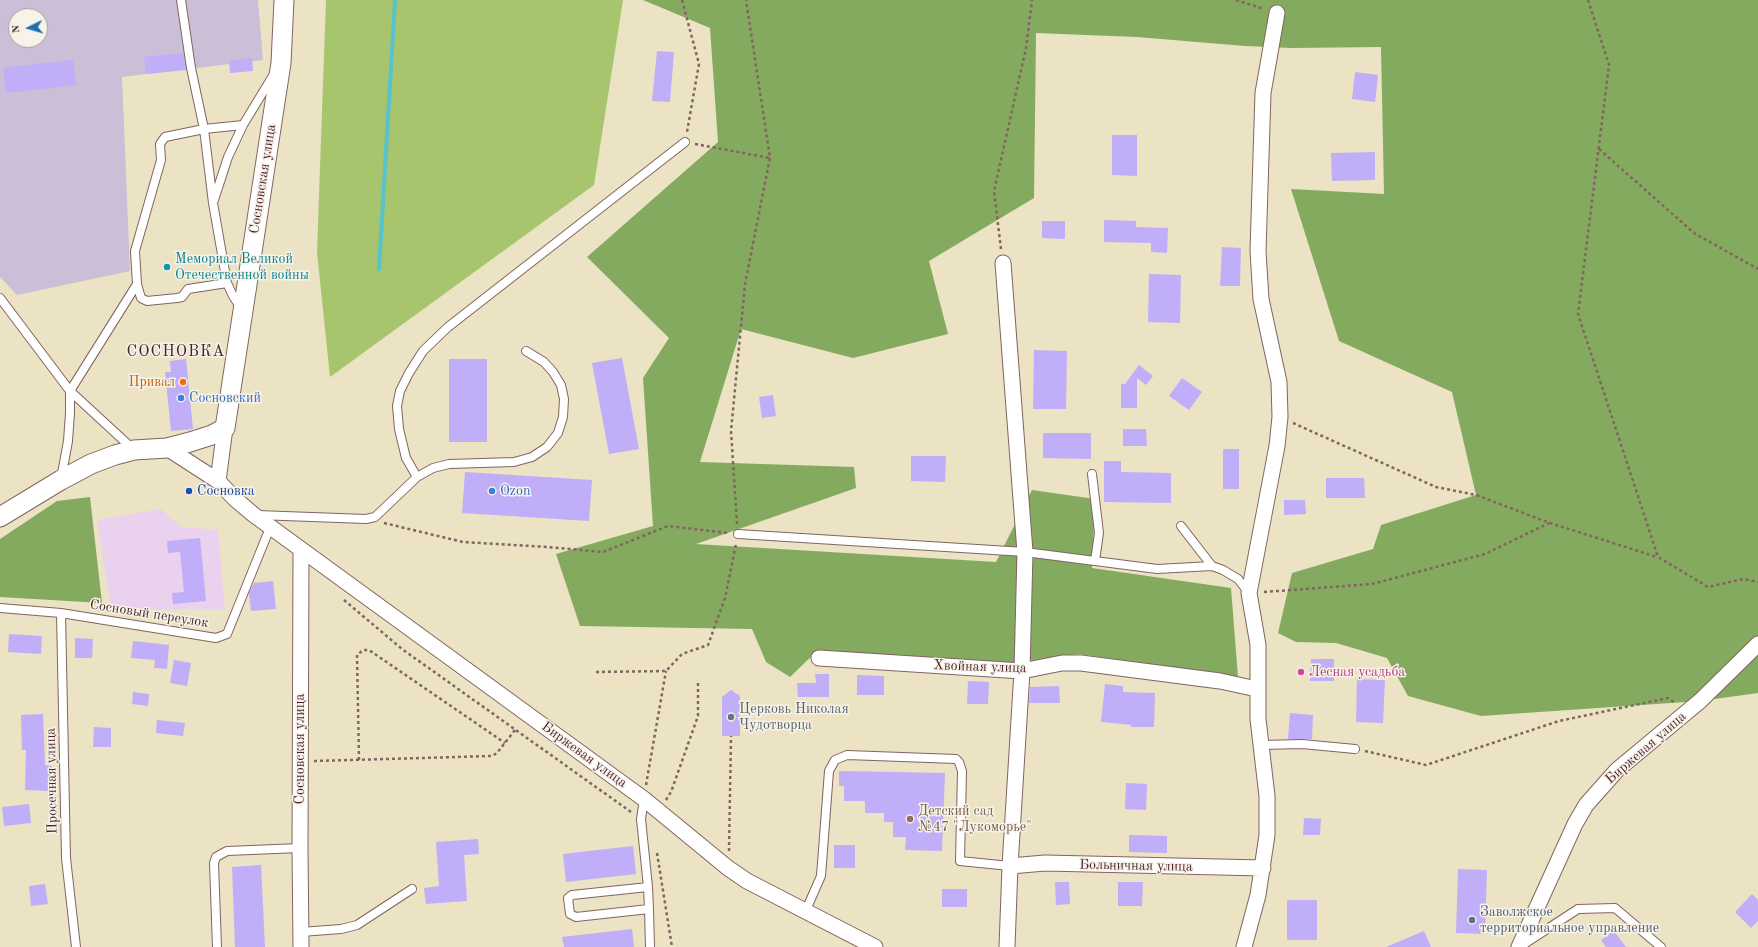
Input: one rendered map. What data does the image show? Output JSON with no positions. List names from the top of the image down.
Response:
{
  "streets": {
    "street": [
      "Сосновская улица",
      "Хвойная улица",
      "Биржевая улица",
      "Больничная улица"
    ],
    "lane": ["Сосновый переулок", "Просечная улица"]
  },
  "crossings": [
    ["Сосновская улица", "Биржевая улица"],
    ["Сосновый переулок", "Биржевая улица"],
    ["Сосновый переулок", "Просечная улица"]
  ],
  "districts": ["СОСНОВКА"],
  "places": [
    "Мемориал Великой Отечественной войны",
    "Привал",
    "Сосновский",
    "Сосновка",
    "Ozon",
    "Лесная усадьба",
    "Церковь Николая Чудотворца",
    "Детский сад №47 \"Лукоморье\"",
    "Заволжское территориальное управление"
  ],
  "north": "left"
}
